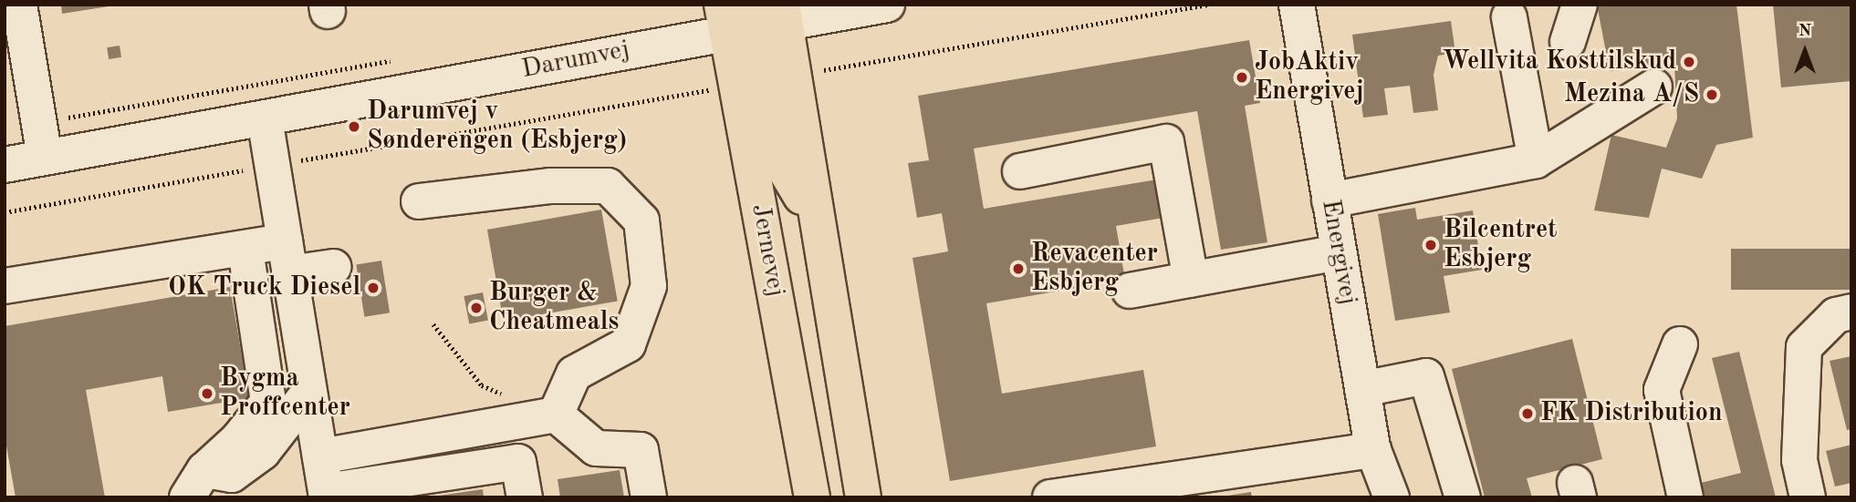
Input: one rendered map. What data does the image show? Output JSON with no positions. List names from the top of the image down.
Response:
{
  "streets": {
    "main road": ["Jernevej"],
    "street": ["Darumvej", "Energivej"]
  },
  "crossings": [
    ["Darumvej", "Jernevej"]
  ],
  "places": [
    "Wellvita Kosttilskud",
    "JobAktiv Energivej",
    "Mezina A/S",
    "Darumvej v Sønderengen (Esbjerg)",
    "Bilcentret Esbjerg",
    "Revacenter Esbjerg",
    "OK Truck Diesel",
    "Burger & Cheatmeals",
    "Bygma Proffcenter",
    "FK Distribution"
  ],
  "north": "top"
}
